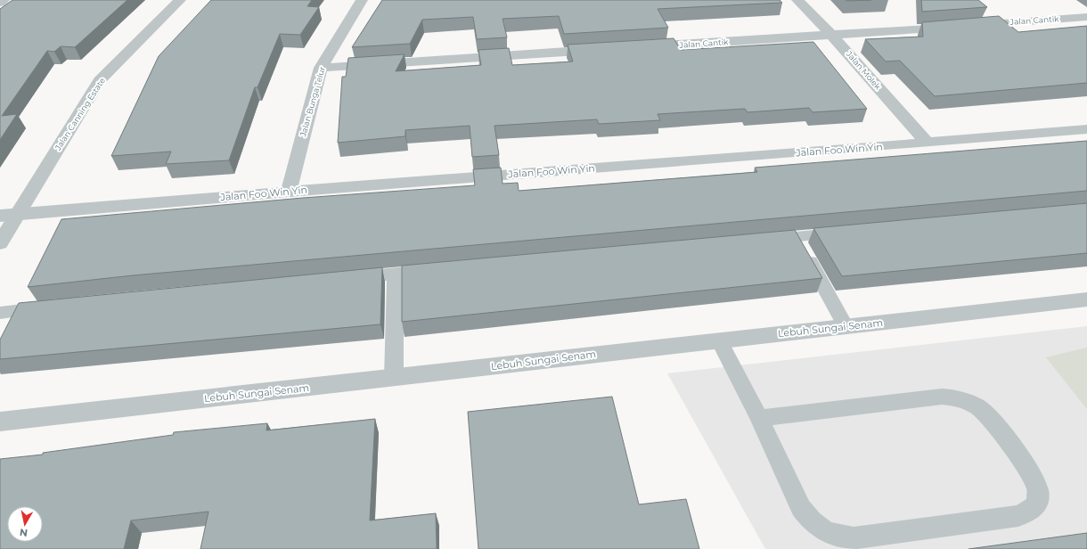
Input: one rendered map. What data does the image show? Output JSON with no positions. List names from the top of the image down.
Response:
{
  "streets": {
    "street": [
      "Jalan Cantik",
      "Jalan Molek",
      "Jalan Bunga Telur",
      "Jalan Canning Estate",
      "Jalan Foo Win Yin",
      "Lebuh Sungai Senam"
    ]
  },
  "crossings": [
    ["Jalan Cantik", "Jalan Molek"],
    ["Jalan Molek", "Jalan Foo Win Yin"],
    ["Jalan Bunga Telur", "Jalan Foo Win Yin"],
    ["Jalan Canning Estate", "Jalan Foo Win Yin"]
  ],
  "north": "bottom"
}
